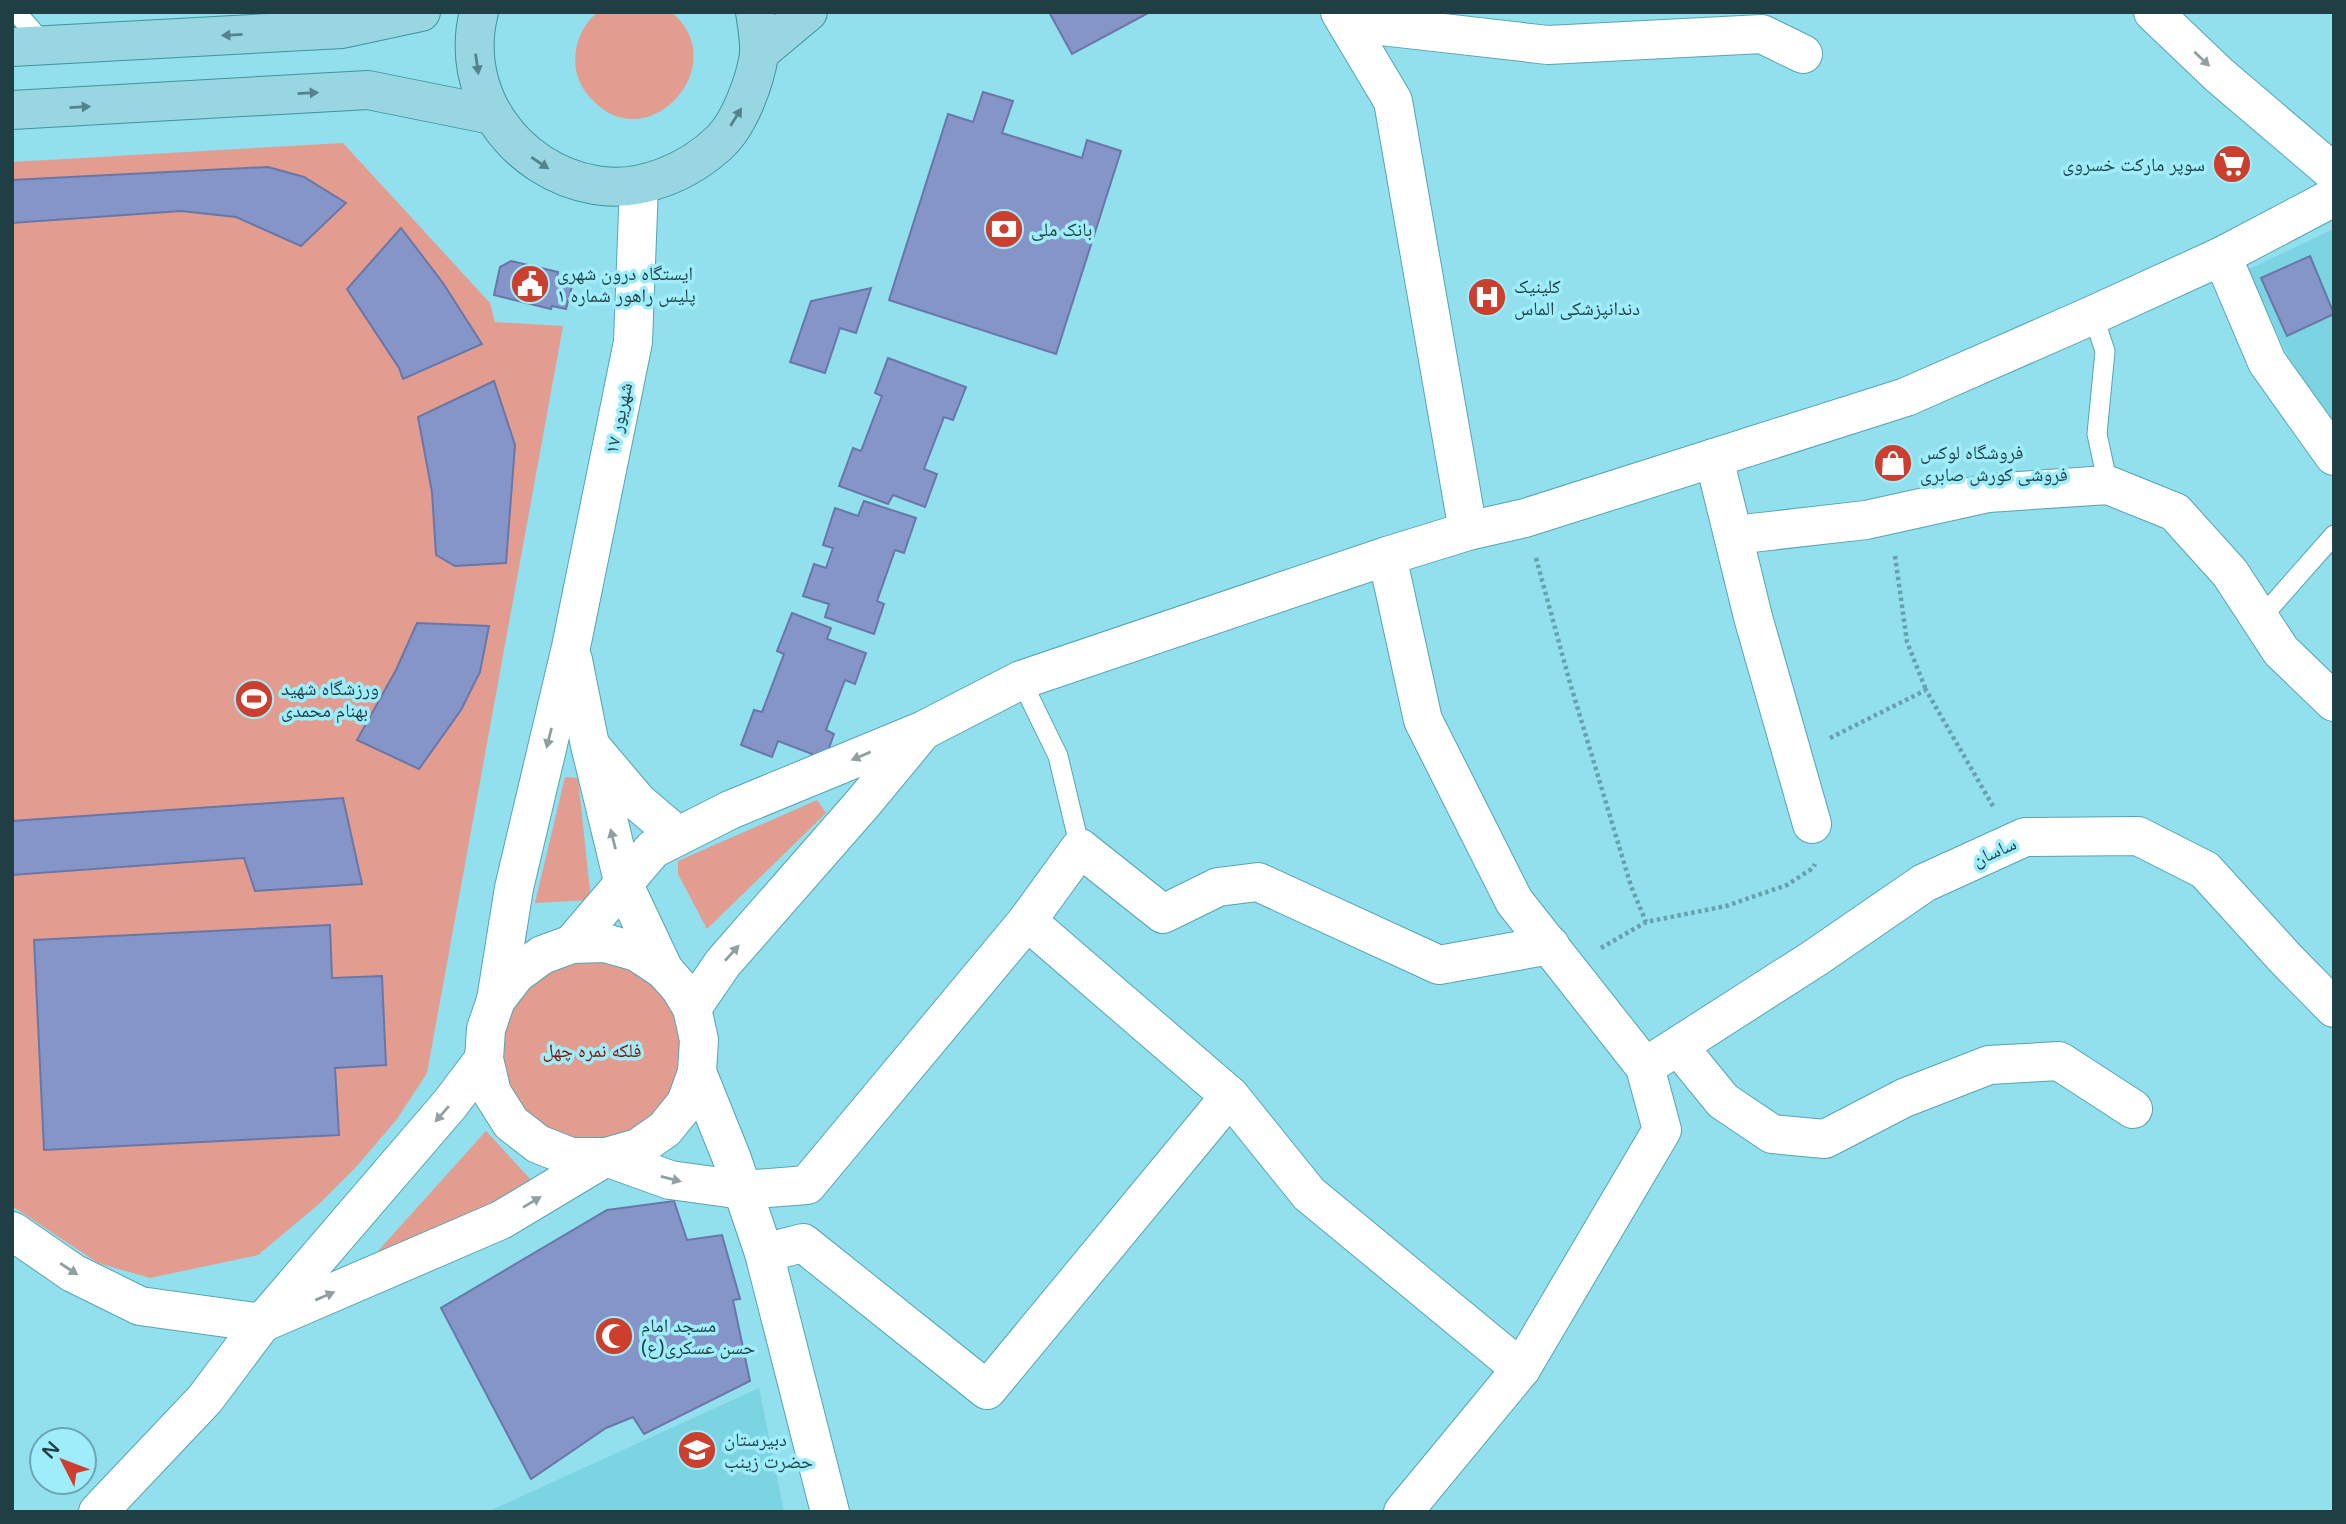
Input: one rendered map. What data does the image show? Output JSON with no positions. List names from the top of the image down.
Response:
{
  "streets": {
    "street": ["۱۷ شهریور", "ساسان"]
  },
  "parks": ["فلکه نمره چهل"],
  "places": {
    "supermarket": ["سوپر مارکت خسروی"],
    "bank": ["بانک ملی"],
    "public building": ["ایستگاه درون شهری پلیس راهور شماره ۱"],
    "hospital": ["کلینیک دندانپزشکی الماس"],
    "shop": ["فروشگاه لوکس فروشی کورش صابری"],
    "sports": ["ورزشگاه شهید بهنام محمدی"],
    "mosque": ["مسجد امام حسن عسکری(ع)"],
    "school or university": ["دبیرستان حضرت زینب"]
  },
  "north": "top left"
}
